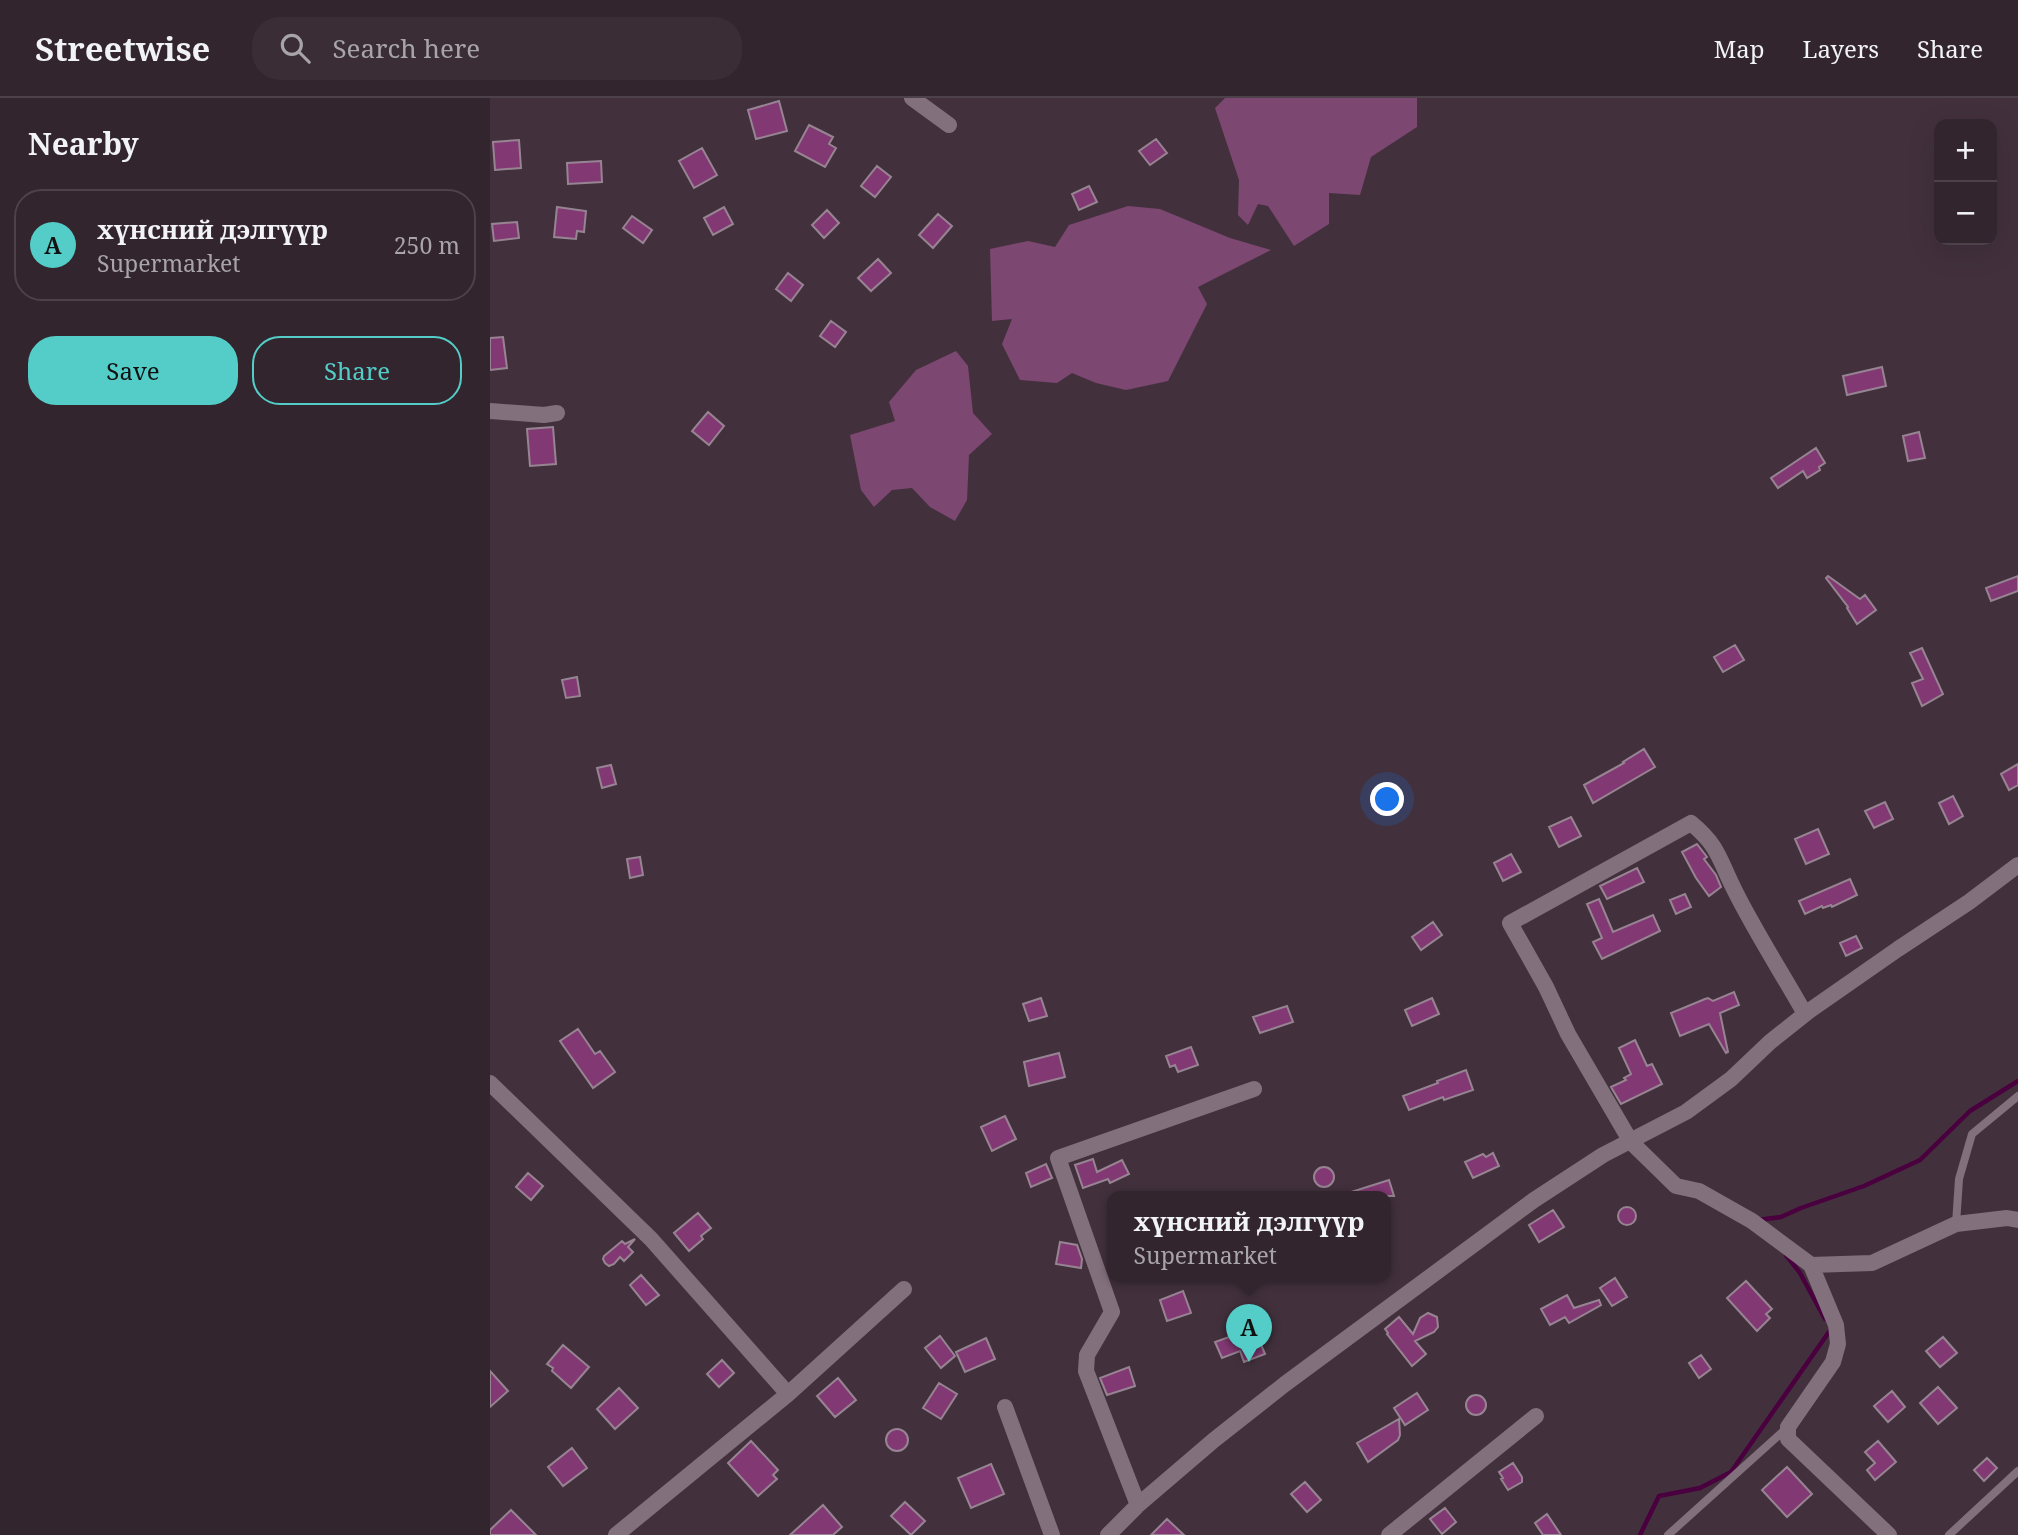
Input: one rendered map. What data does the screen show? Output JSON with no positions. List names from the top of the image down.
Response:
{
  "page": {
    "header": "Streetwise",
    "search": "Search here",
    "nav": ["Map", "Layers", "Share"],
    "heading": "Nearby",
    "map_buttons": ["+", "−"],
    "list": [
      {
        "mark": "A",
        "name": "хүнсний дэлгүүр",
        "note": "Supermarket",
        "value": "250 m"
      }
    ],
    "buttons": ["Save", "Share"],
    "popup": ["хүнсний дэлгүүр", "Supermarket"],
    "pins": "A"
  }
}
